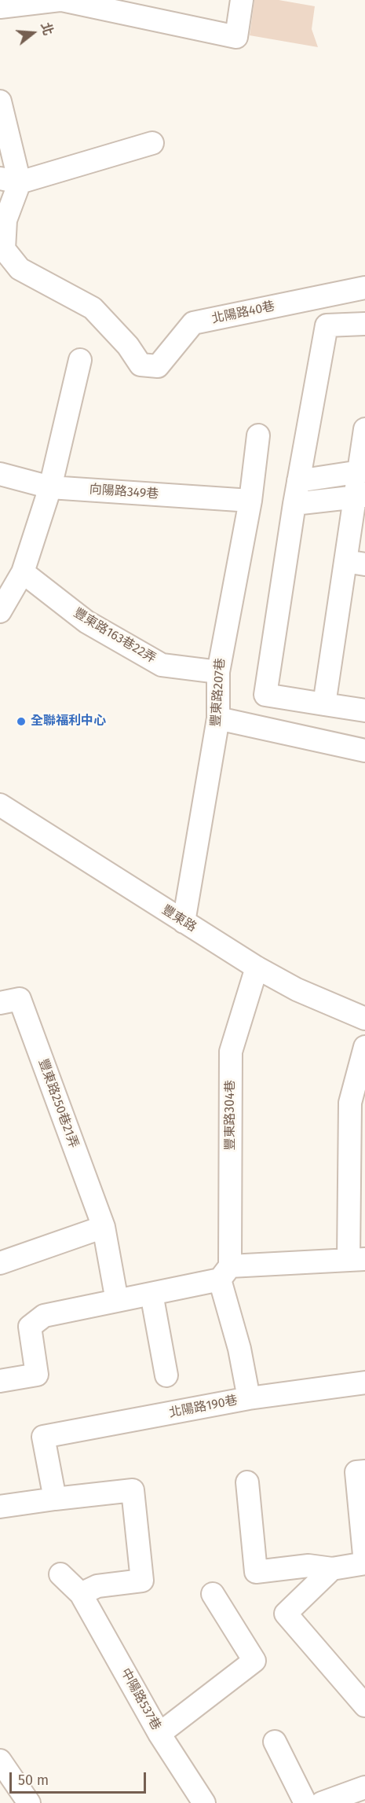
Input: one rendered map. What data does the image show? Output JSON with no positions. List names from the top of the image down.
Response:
{
  "streets": {
    "street": [
      "北陽路40巷",
      "向陽路349巷",
      "豐東路163巷22弄",
      "豐東路207巷",
      "豐東路",
      "豐東路250巷21弄",
      "豐東路304巷",
      "北陽路190巷",
      "中陽路537巷"
    ]
  },
  "crossings": [
    ["向陽路349巷", "豐東路207巷"],
    ["豐東路163巷22弄", "豐東路207巷"],
    ["豐東路207巷", "豐東路"],
    ["豐東路", "豐東路304巷"],
    ["豐東路304巷", "北陽路190巷"]
  ],
  "places": ["全聯福利中心"],
  "scale_bar": "50 m",
  "north": "right"
}
